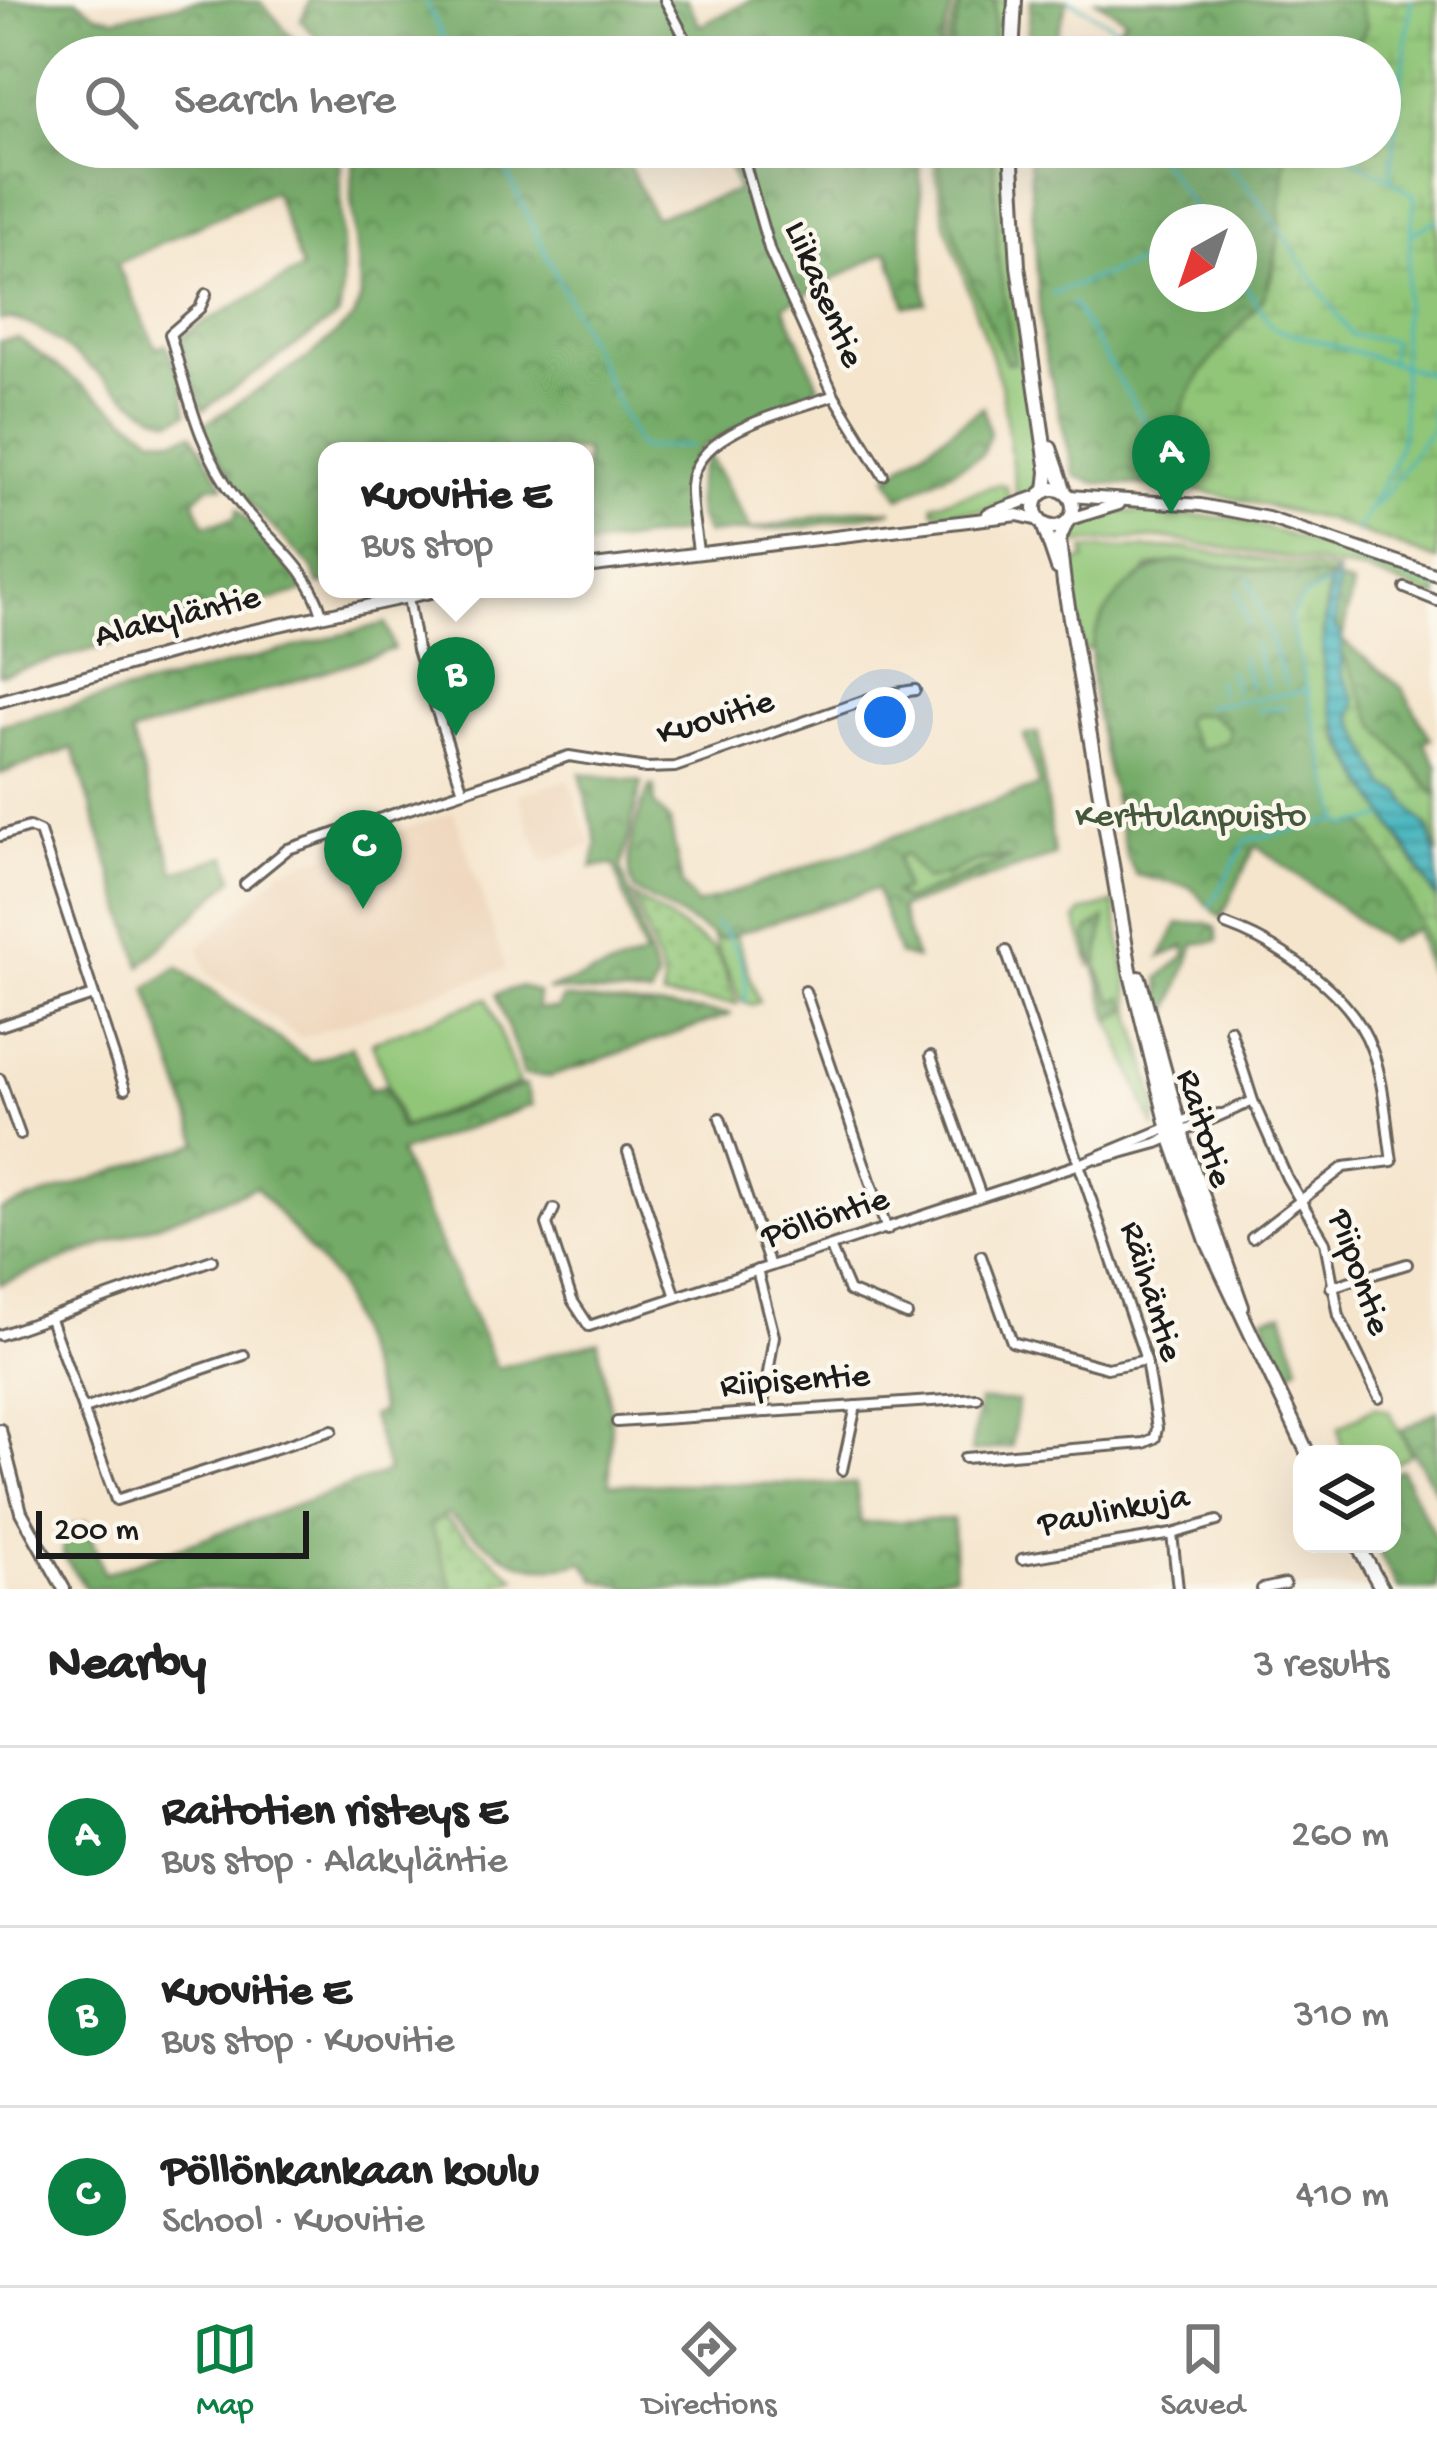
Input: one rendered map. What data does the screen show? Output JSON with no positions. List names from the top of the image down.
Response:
{
  "streets": {
    "main road": ["Alakyläntie", "Raitotie"],
    "street": [
      "Liikasentie",
      "Kuovitie",
      "Pöllöntie",
      "Piipontie",
      "Räihäntie",
      "Riipisentie",
      "Paulinkuja"
    ]
  },
  "crossings": [
    ["Raitotie", "Pöllöntie"],
    ["Pöllöntie", "Räihäntie"]
  ],
  "parks": ["Kerttulanpuisto"],
  "scale_bar": "200 m",
  "north": "bottom left",
  "page": {
    "search": "Search here",
    "pins": ["A", "B", "C"],
    "popup": ["Kuovitie E", "Bus stop"],
    "scale": "200 m",
    "heading": ["Nearby", "3 results"],
    "list": [
      {
        "mark": "A",
        "name": "Raitotien risteys E",
        "note": "Bus stop · Alakyläntie",
        "value": "260 m"
      },
      {
        "mark": "B",
        "name": "Kuovitie E",
        "note": "Bus stop · Kuovitie",
        "value": "310 m"
      },
      {
        "mark": "C",
        "name": "Pöllönkankaan koulu",
        "note": "School · Kuovitie",
        "value": "410 m"
      }
    ],
    "nav": ["Map", "Directions", "Saved"]
  }
}
